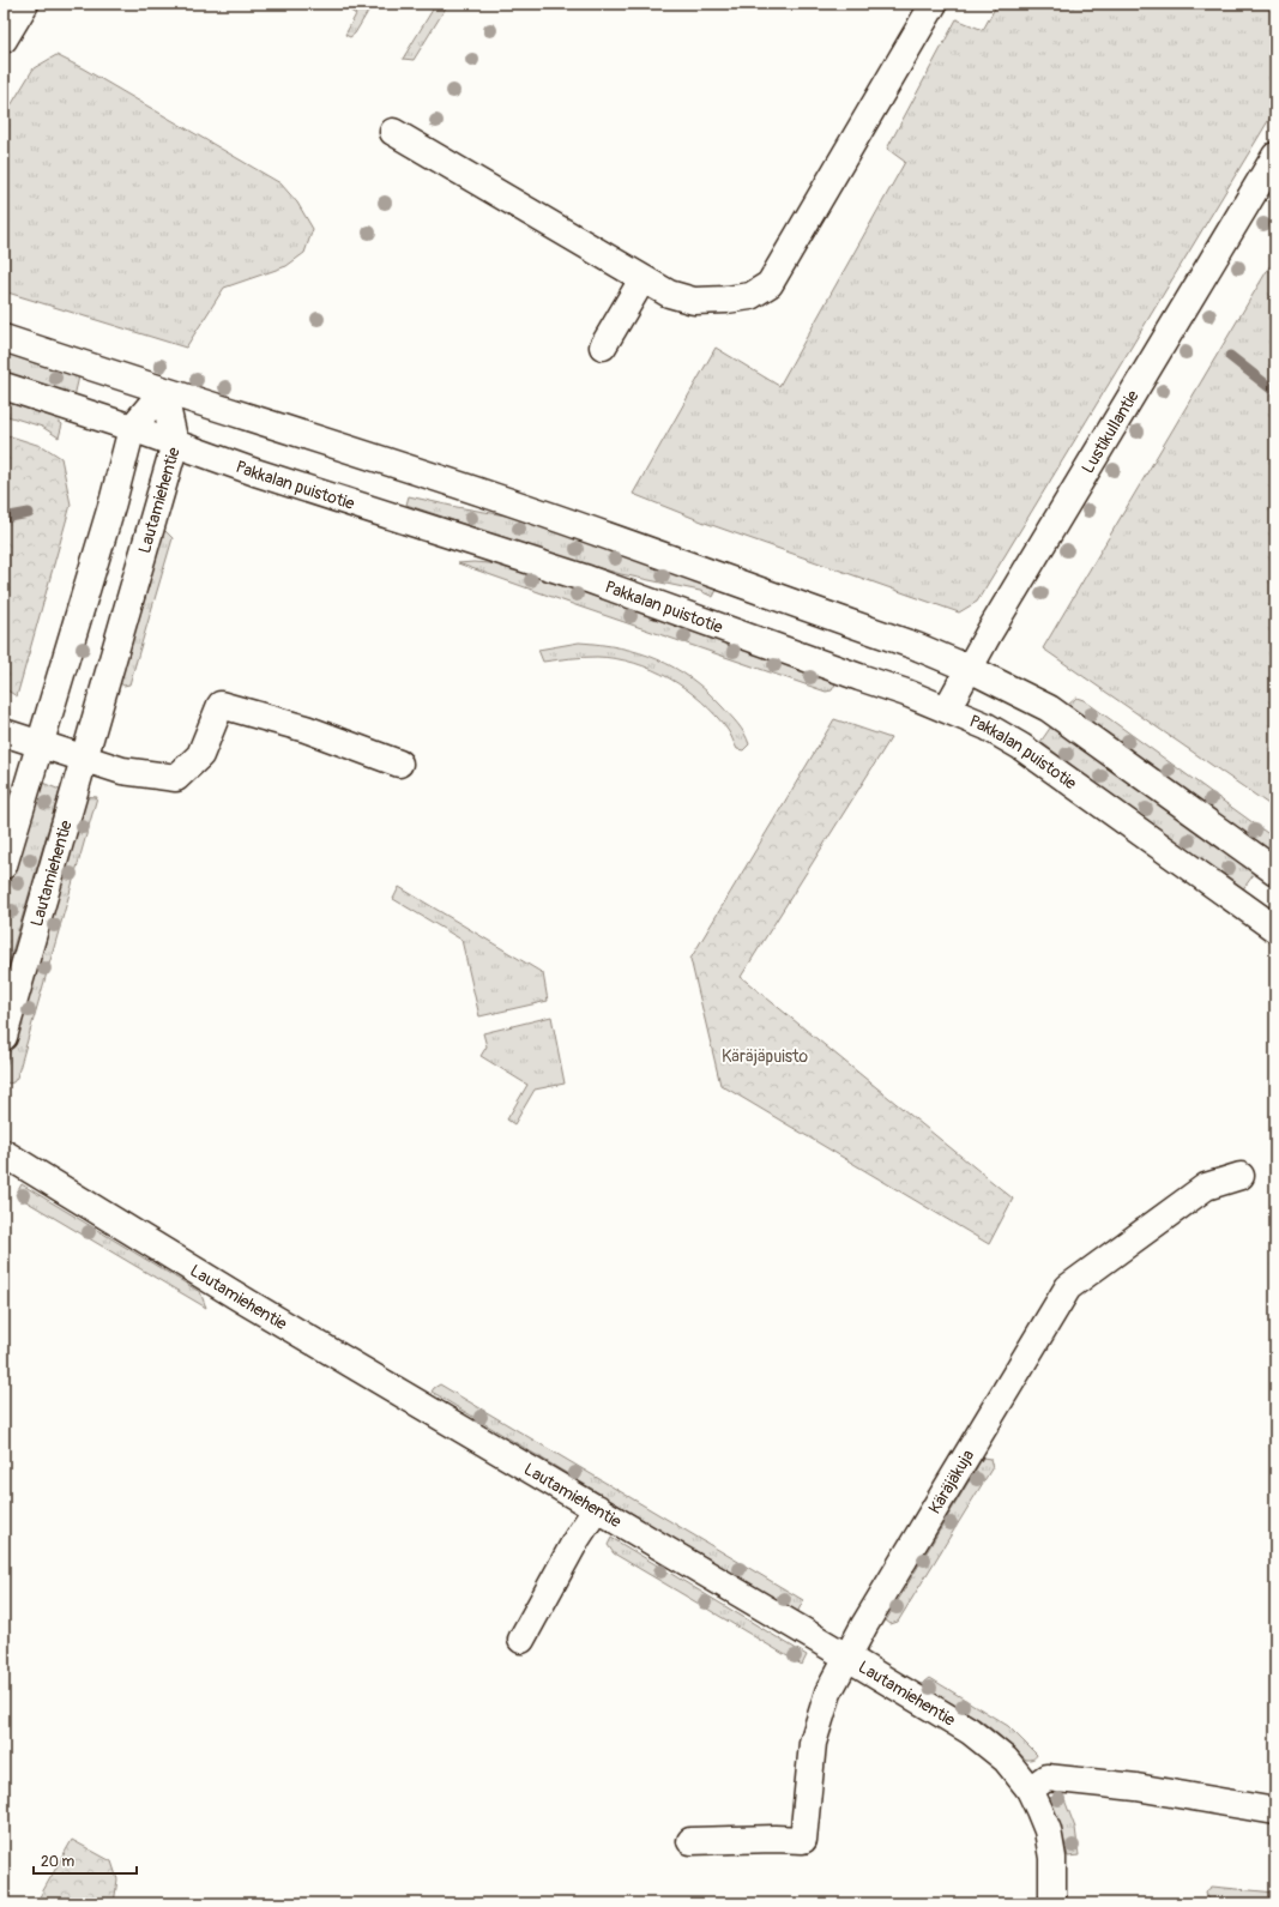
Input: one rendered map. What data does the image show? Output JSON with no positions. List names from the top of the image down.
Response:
{
  "streets": {
    "street": [
      "Lustikullantie",
      "Pakkalan puistotie",
      "Lautamiehentie",
      "Käräjäkuja"
    ]
  },
  "crossings": [
    ["Lustikullantie", "Pakkalan puistotie"],
    ["Pakkalan puistotie", "Lautamiehentie"],
    ["Lautamiehentie", "Käräjäkuja"]
  ],
  "parks": ["Käräjäpuisto"],
  "scale_bar": "20 m"
}
